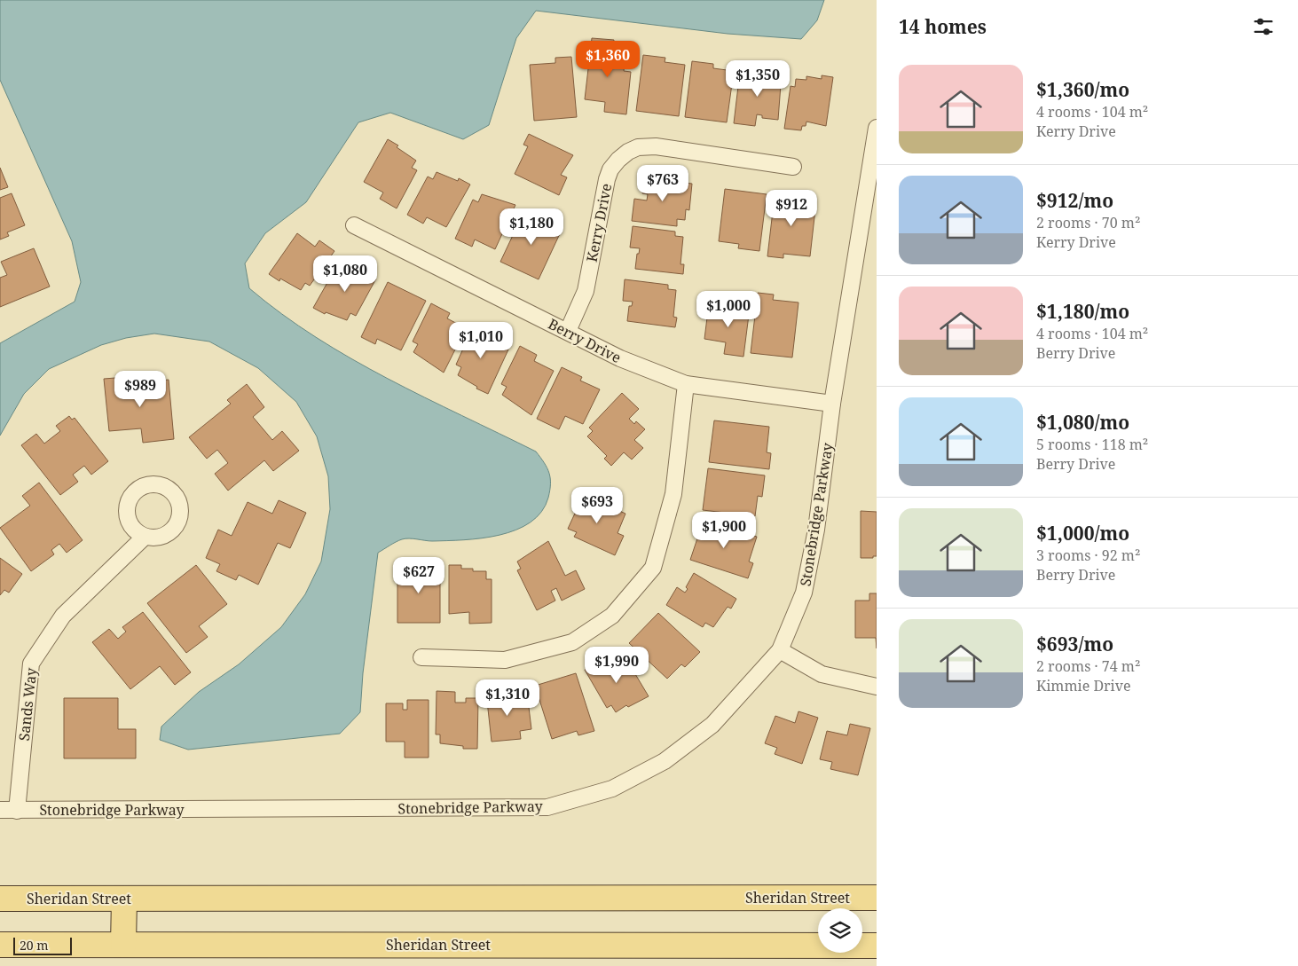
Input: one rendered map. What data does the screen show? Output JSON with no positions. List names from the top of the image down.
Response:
{
  "streets": {
    "main road": ["Sheridan Street"],
    "street": [
      "Kerry Drive",
      "Berry Drive",
      "Stonebridge Parkway",
      "Sands Way"
    ]
  },
  "crossings": [
    ["Kerry Drive", "Berry Drive"],
    ["Berry Drive", "Stonebridge Parkway"],
    ["Stonebridge Parkway", "Sands Way"]
  ],
  "scale_bar": "20 m",
  "page": {
    "heading": "14 homes",
    "price": [
      "$1,360",
      "$1,350",
      "$763",
      "$912",
      "$1,180",
      "$1,080",
      "$1,000",
      "$1,010",
      "$989",
      "$693",
      "$1,900",
      "$627",
      "$1,990",
      "$1,310"
    ],
    "list": [
      {
        "name": "$1,360/mo",
        "note": "4 rooms · 104 m² · Kerry Drive"
      },
      {
        "name": "$912/mo",
        "note": "2 rooms · 70 m² · Kerry Drive"
      },
      {
        "name": "$1,180/mo",
        "note": "4 rooms · 104 m² · Berry Drive"
      },
      {
        "name": "$1,080/mo",
        "note": "5 rooms · 118 m² · Berry Drive"
      },
      {
        "name": "$1,000/mo",
        "note": "3 rooms · 92 m² · Berry Drive"
      },
      {
        "name": "$693/mo",
        "note": "2 rooms · 74 m² · Kimmie Drive"
      }
    ],
    "scale": "20 m"
  }
}
